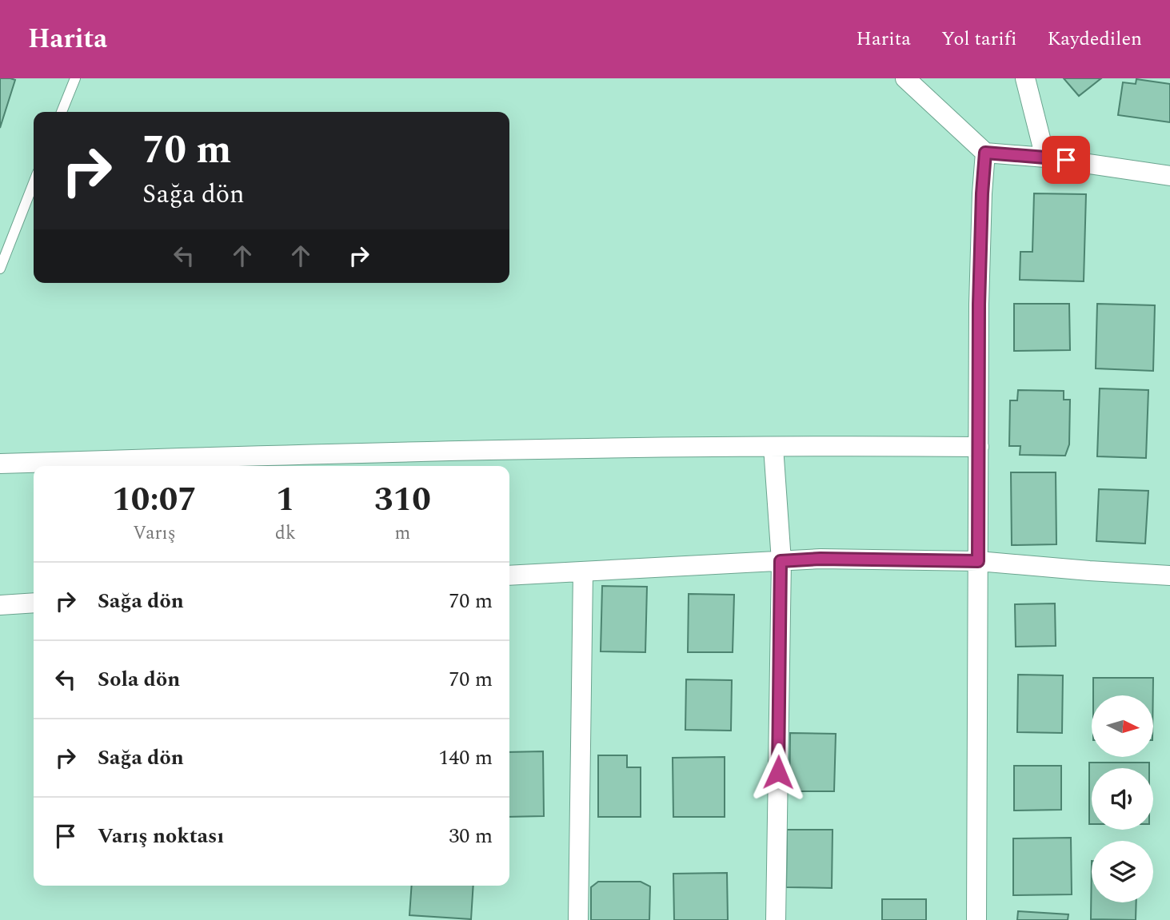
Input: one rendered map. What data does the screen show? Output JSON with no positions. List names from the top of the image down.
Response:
{
  "north": "right",
  "page": {
    "header": "Harita",
    "nav": ["Harita", "Yol tarifi", "Kaydedilen"],
    "turn": ["70 m", "Sağa dön"],
    "eta": [
      "10:07",
      "Varış",
      "1",
      "dk",
      "310",
      "m"
    ],
    "list": [
      {
        "name": "Sağa dön",
        "value": "70 m"
      },
      {
        "name": "Sola dön",
        "value": "70 m"
      },
      {
        "name": "Sağa dön",
        "value": "140 m"
      },
      {
        "name": "Varış noktası",
        "value": "30 m"
      }
    ]
  }
}
